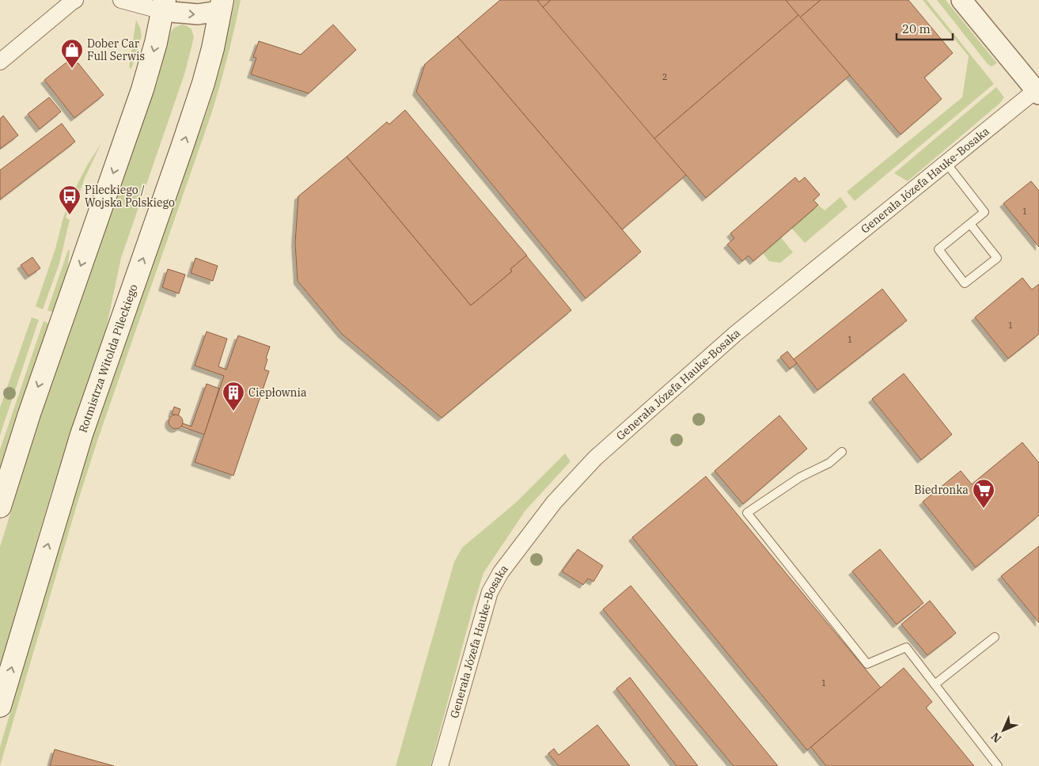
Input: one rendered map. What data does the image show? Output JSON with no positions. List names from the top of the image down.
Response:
{
  "streets": {
    "main road": ["Rotmistrza Witolda Pileckiego"],
    "street": ["Generała Józefa Hauke-Bosaka"]
  },
  "places": {
    "shop": ["Dober Car Full Serwis"],
    "bus stop": ["Pileckiego / Wojska Polskiego"],
    "building": ["Ciepłownia"],
    "supermarket": ["Biedronka"]
  },
  "house_numbers": [
    "2",
    "1",
    "1",
    "1",
    "1"
  ],
  "scale_bar": "20 m",
  "north": "bottom left"
}
